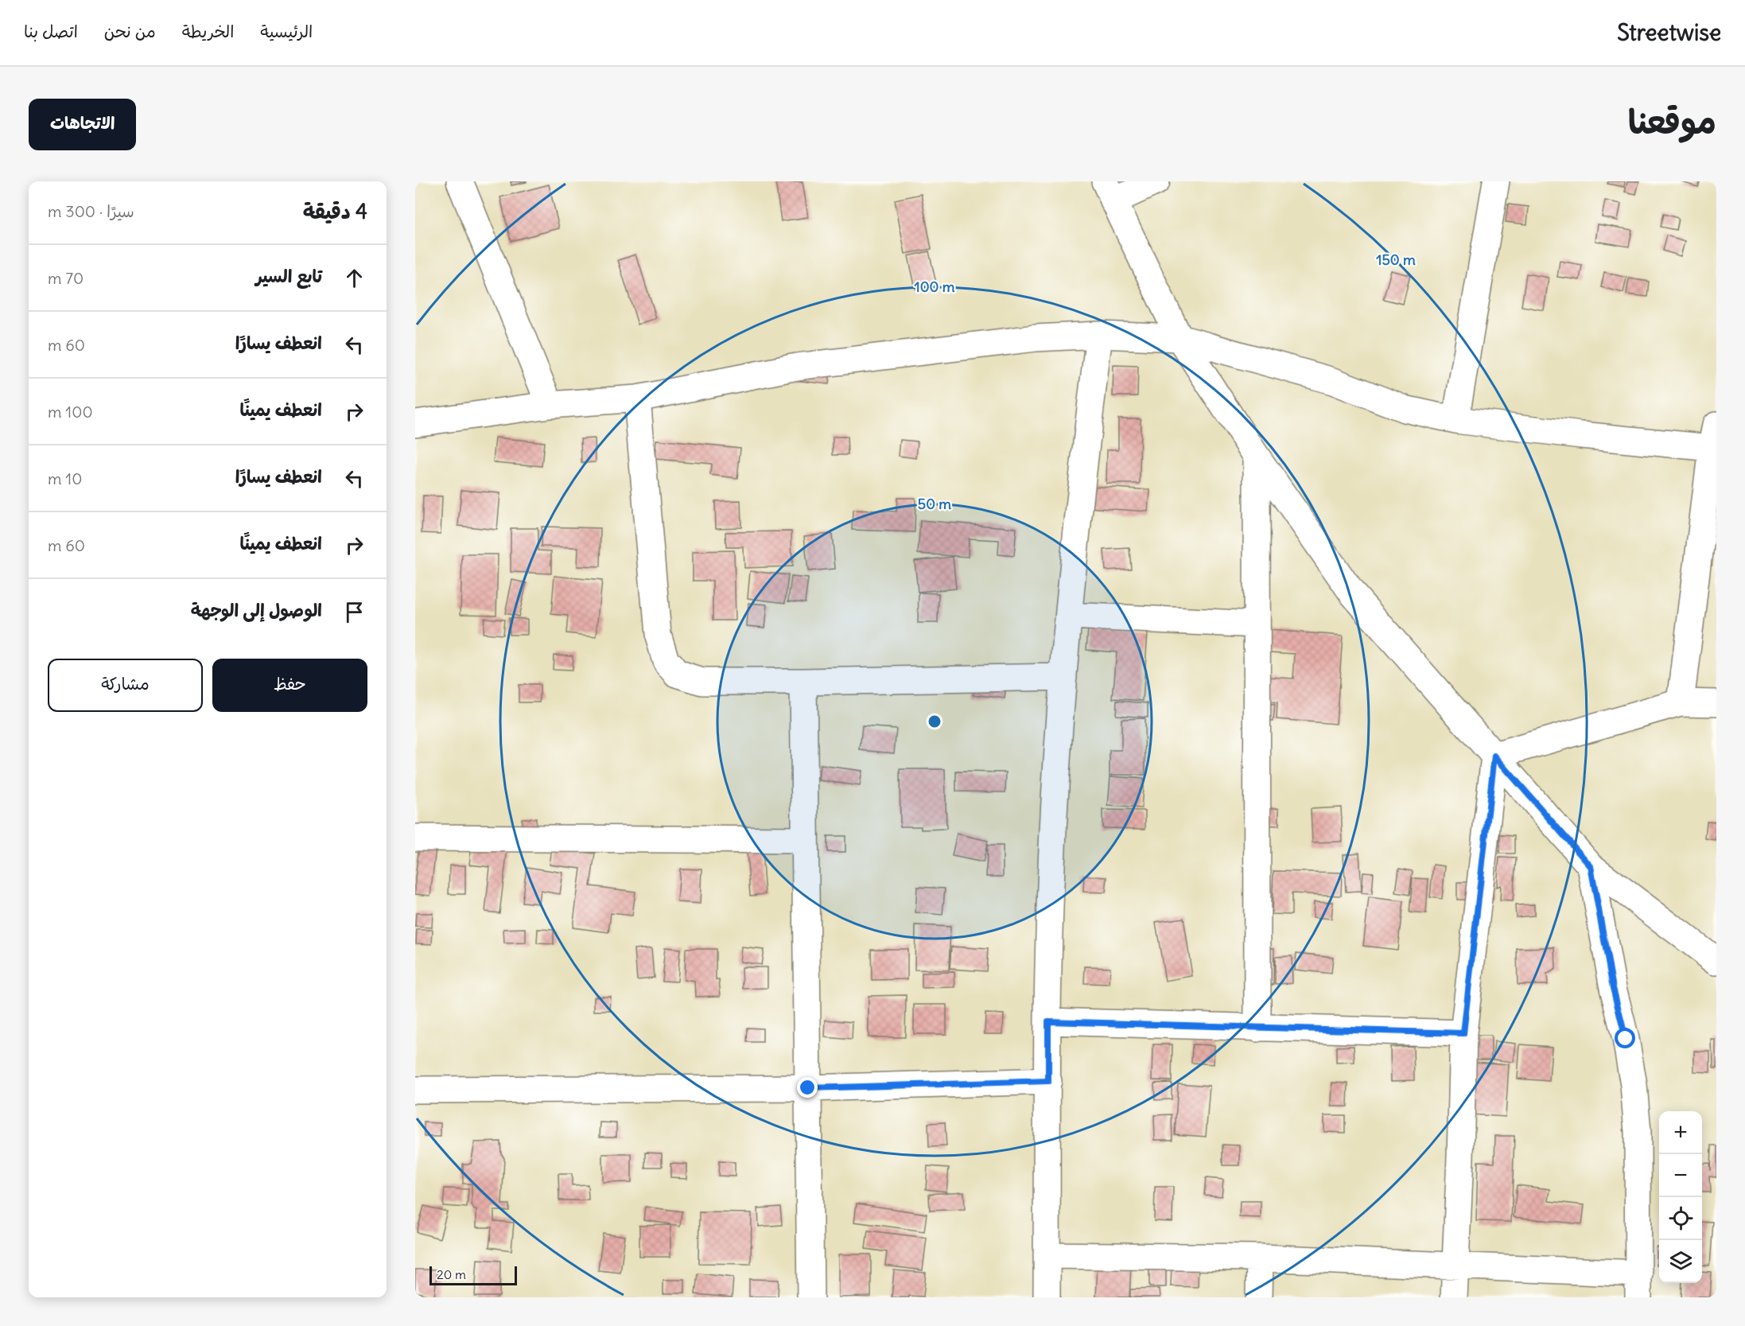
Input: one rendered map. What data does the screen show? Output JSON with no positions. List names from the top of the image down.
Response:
{
  "scale_bar": "20 m",
  "page": {
    "header": "Streetwise",
    "nav": [
      "الرئيسية",
      "الخريطة",
      "من نحن",
      "اتصل بنا"
    ],
    "title": "موقعنا",
    "buttons": [
      "الاتجاهات",
      ["حفظ", "مشاركة"]
    ],
    "heading": ["4 دقيقة", "سيرًا · 300 m"],
    "list": [
      ["تابع السير", "70 m"],
      ["انعطف يسارًا", "60 m"],
      ["انعطف يمينًا", "100 m"],
      ["انعطف يسارًا", "10 m"],
      ["انعطف يمينًا", "60 m"],
      "الوصول إلى الوجهة"
    ],
    "map_buttons": ["+", "−"],
    "scale": "20 m"
  },
  "rings": ["150 m", "100 m", "50 m"]
}
